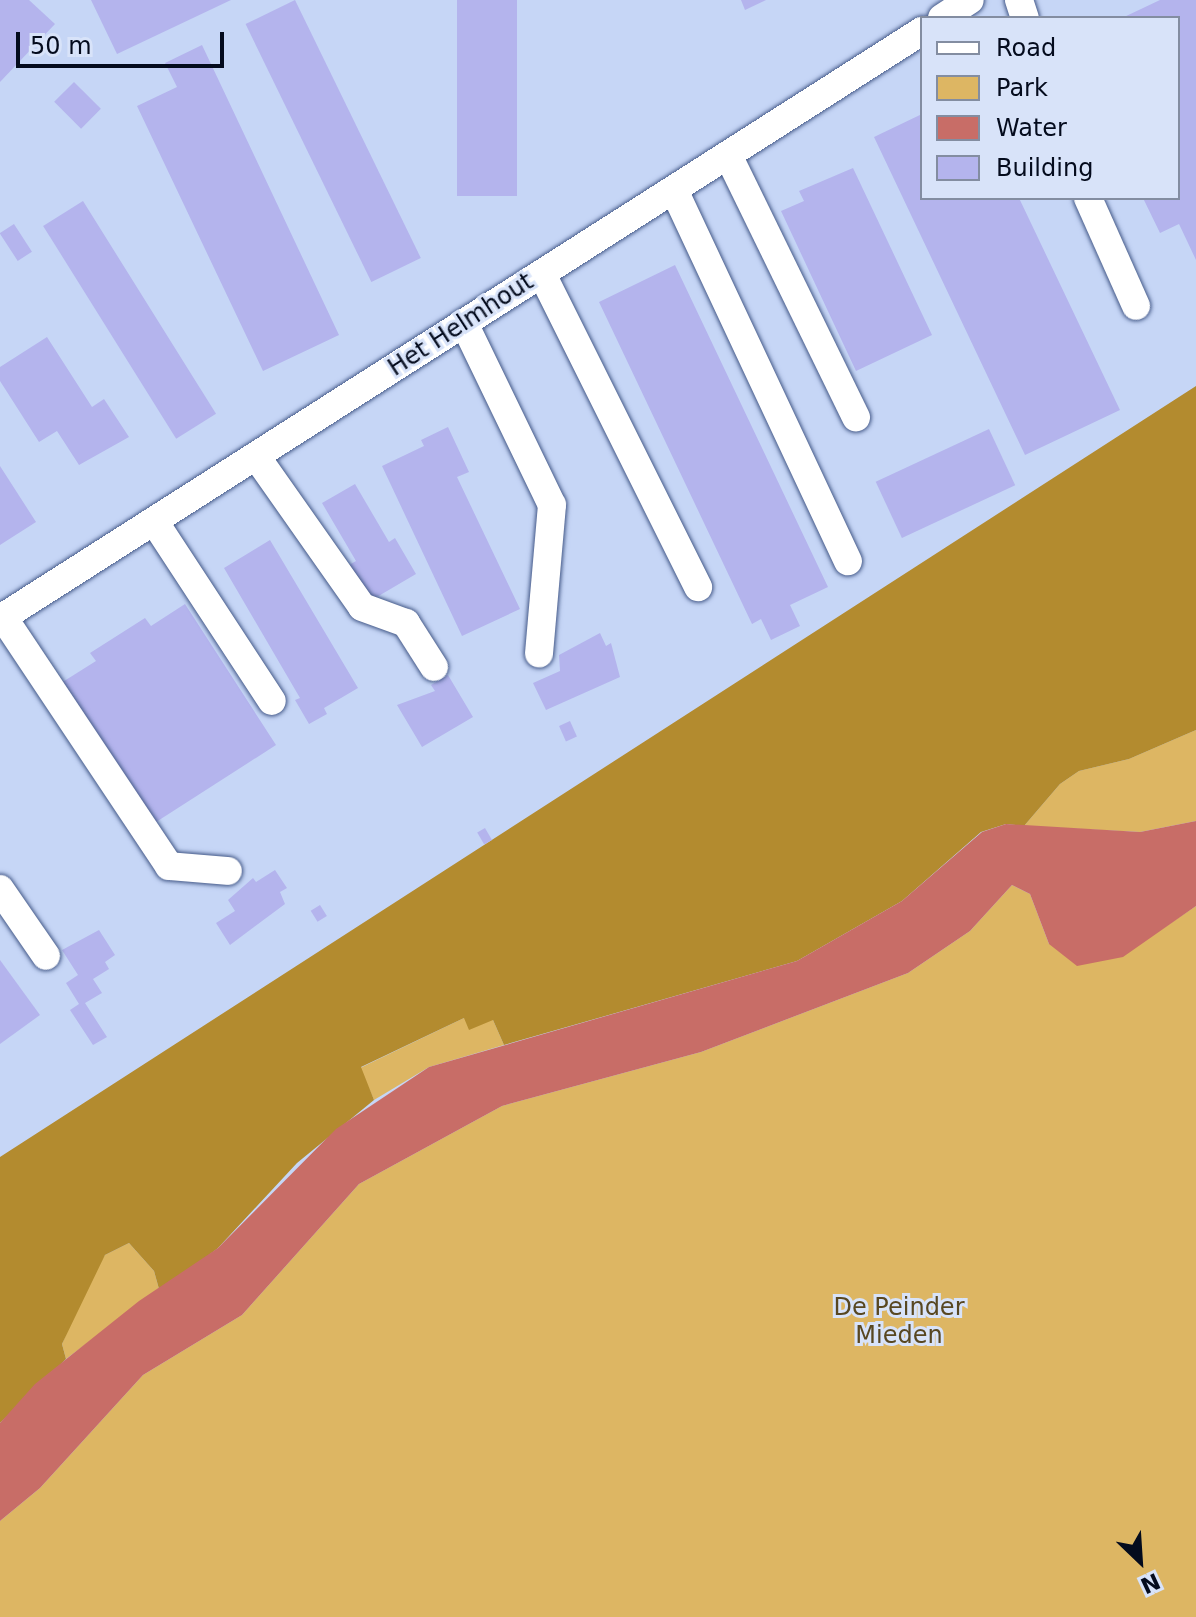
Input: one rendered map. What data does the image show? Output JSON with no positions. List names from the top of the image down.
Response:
{
  "streets": {
    "street": ["Het Helmhout"]
  },
  "parks": ["De Peinder Mieden"],
  "legend": [
    "Road",
    "Park",
    "Water",
    "Building"
  ],
  "scale_bar": "50 m",
  "north": "bottom right"
}
